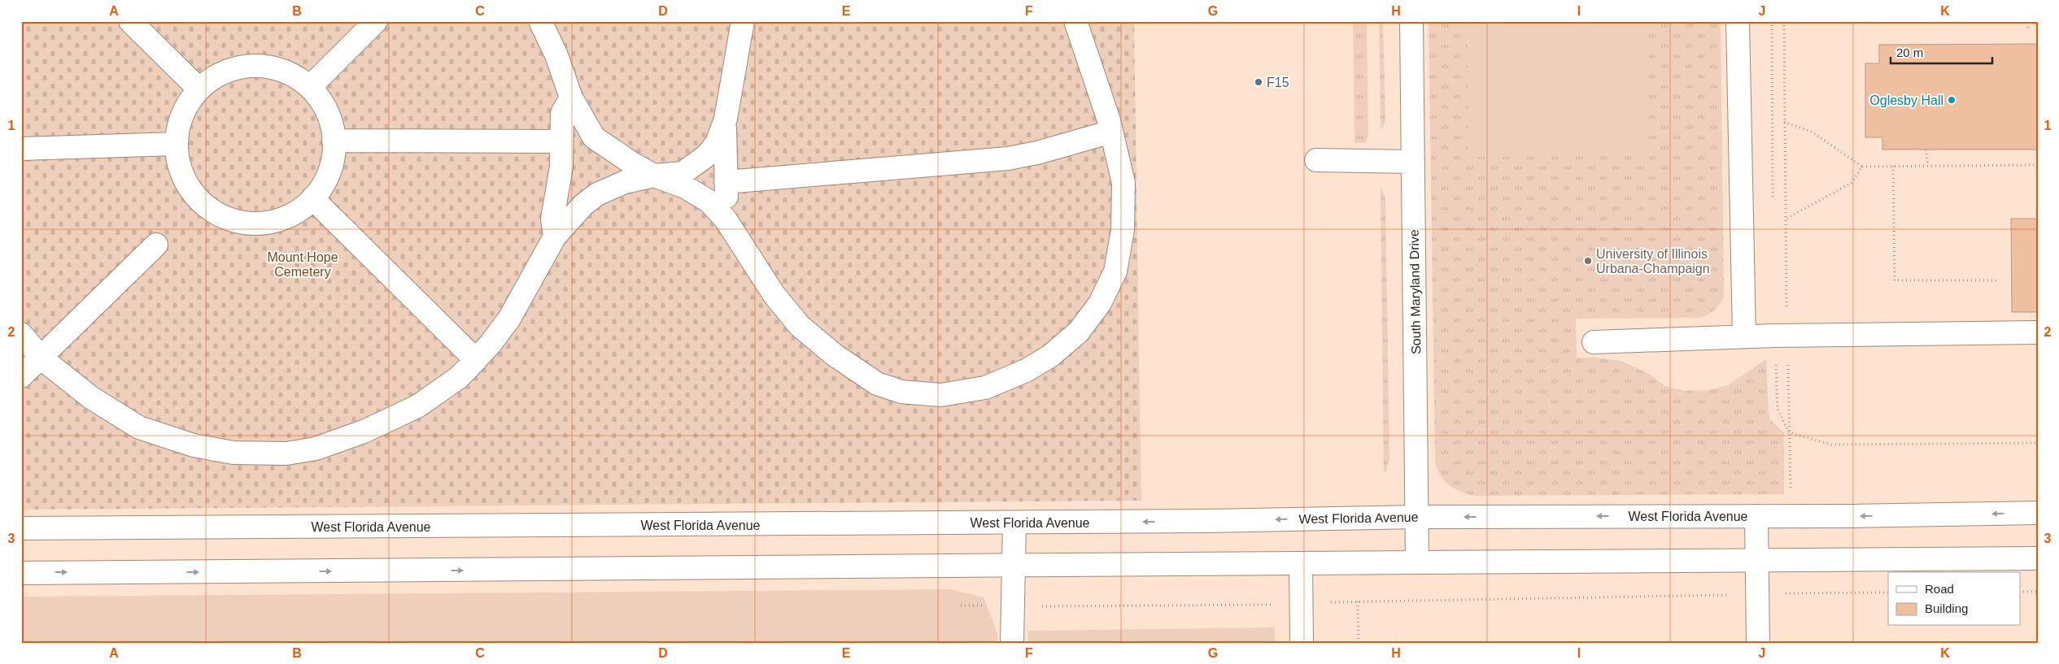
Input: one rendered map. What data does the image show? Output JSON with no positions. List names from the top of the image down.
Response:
{
  "streets": {
    "main road": ["South Maryland Drive", "West Florida Avenue"]
  },
  "crossings": [
    ["South Maryland Drive", "West Florida Avenue"]
  ],
  "parks": ["Mount Hope Cemetery"],
  "places": ["F15", "Oglesby Hall", "University of Illinois Urbana-Champaign"],
  "legend": ["Road", "Building"],
  "scale_bar": "20 m",
  "grid": {
    "columns": [
      "A",
      "B",
      "C",
      "D",
      "E",
      "F",
      "G",
      "H",
      "I",
      "J",
      "K"
    ],
    "rows": ["1", "2", "3"]
  }
}
